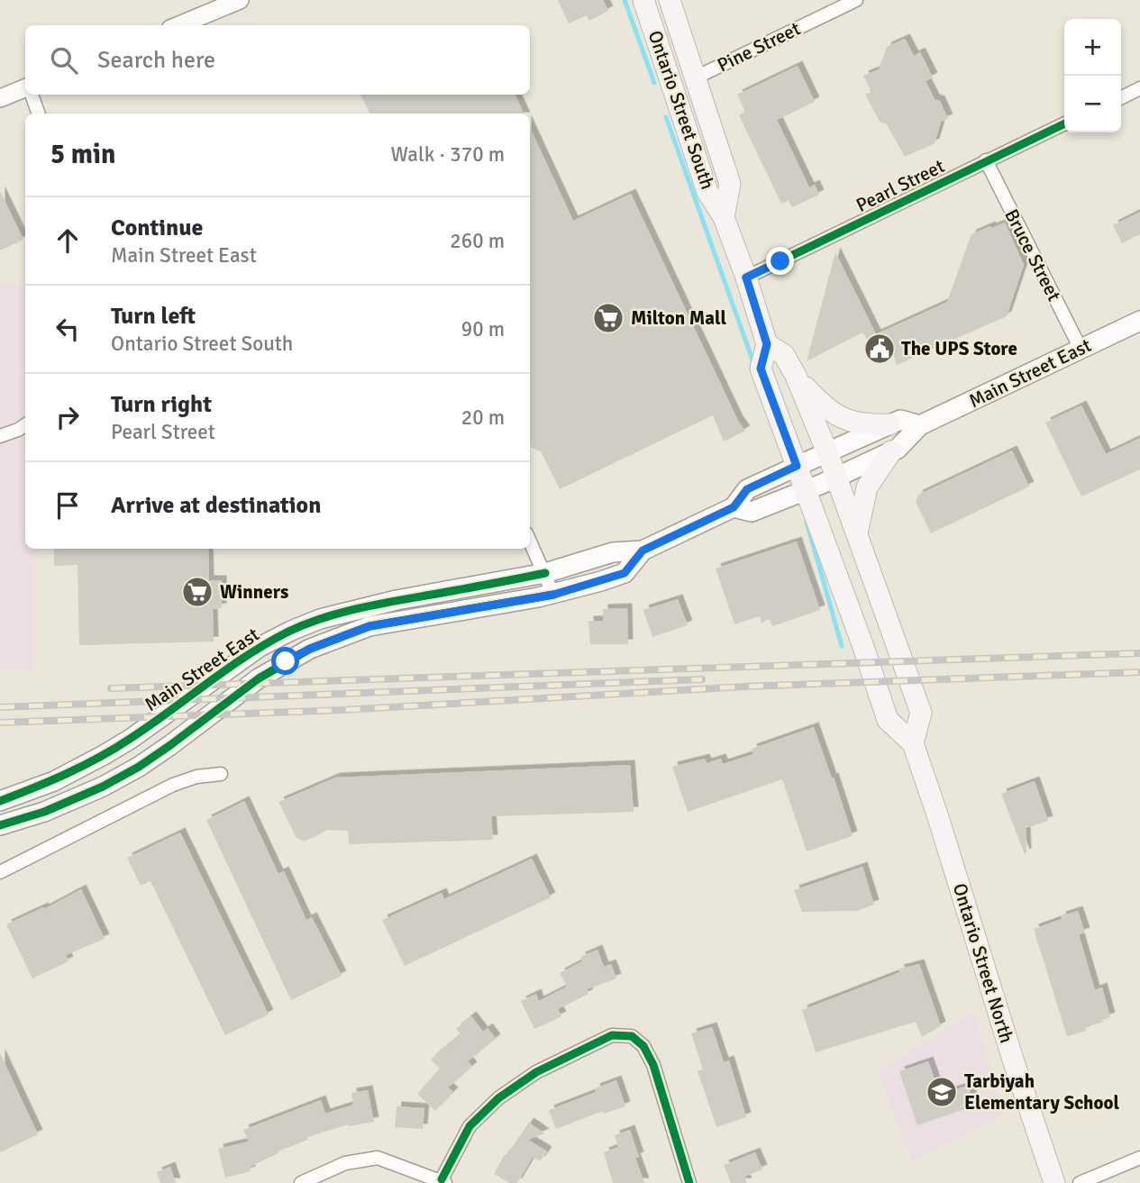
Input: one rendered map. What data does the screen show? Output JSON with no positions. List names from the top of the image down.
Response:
{
  "streets": {
    "main road": ["Ontario Street South", "Main Street East", "Ontario Street North"],
    "street": ["Pine Street", "Pearl Street", "Bruce Street"]
  },
  "crossings": [
    ["Pine Street", "Ontario Street South"],
    ["Ontario Street South", "Pearl Street"],
    ["Ontario Street South", "Main Street East"],
    ["Ontario Street South", "Ontario Street North"],
    ["Pearl Street", "Bruce Street"],
    ["Bruce Street", "Main Street East"],
    ["Main Street East", "Ontario Street North"]
  ],
  "places": {
    "supermarket": ["Milton Mall", "Winners"],
    "public building": ["The UPS Store"],
    "school or university": ["Tarbiyah Elementary School"]
  },
  "page": {
    "map_buttons": ["+", "−"],
    "search": "Search here",
    "heading": ["5 min", "Walk · 370 m"],
    "list": [
      ["Continue", "Main Street East", "260 m"],
      ["Turn left", "Ontario Street South", "90 m"],
      ["Turn right", "Pearl Street", "20 m"],
      "Arrive at destination"
    ]
  }
}
